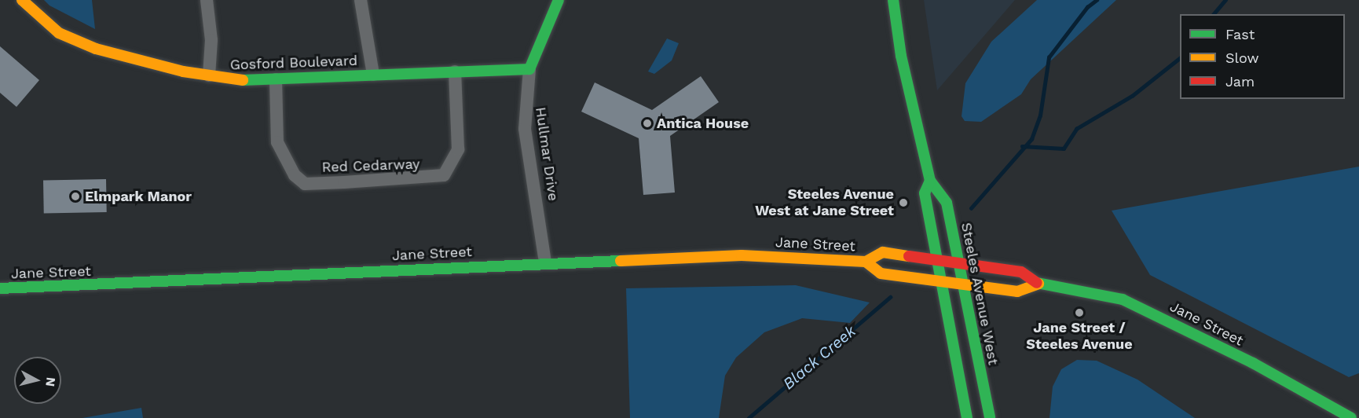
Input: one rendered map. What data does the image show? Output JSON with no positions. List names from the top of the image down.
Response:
{
  "streets": {
    "main road": [
      "Gosford Boulevard",
      "Hullmar Drive",
      "Jane Street",
      "Steeles Avenue West"
    ],
    "street": ["Red Cedarway"]
  },
  "crossings": [
    ["Gosford Boulevard", "Hullmar Drive"],
    ["Gosford Boulevard", "Red Cedarway"],
    ["Hullmar Drive", "Jane Street"],
    ["Jane Street", "Steeles Avenue West"]
  ],
  "water": ["Black Creek"],
  "places": [
    "Antica House",
    "Elmpark Manor",
    "Steeles Avenue West at Jane Street",
    "Jane Street / Steeles Avenue"
  ],
  "legend": ["Fast", "Slow", "Jam"],
  "north": "right"
}
